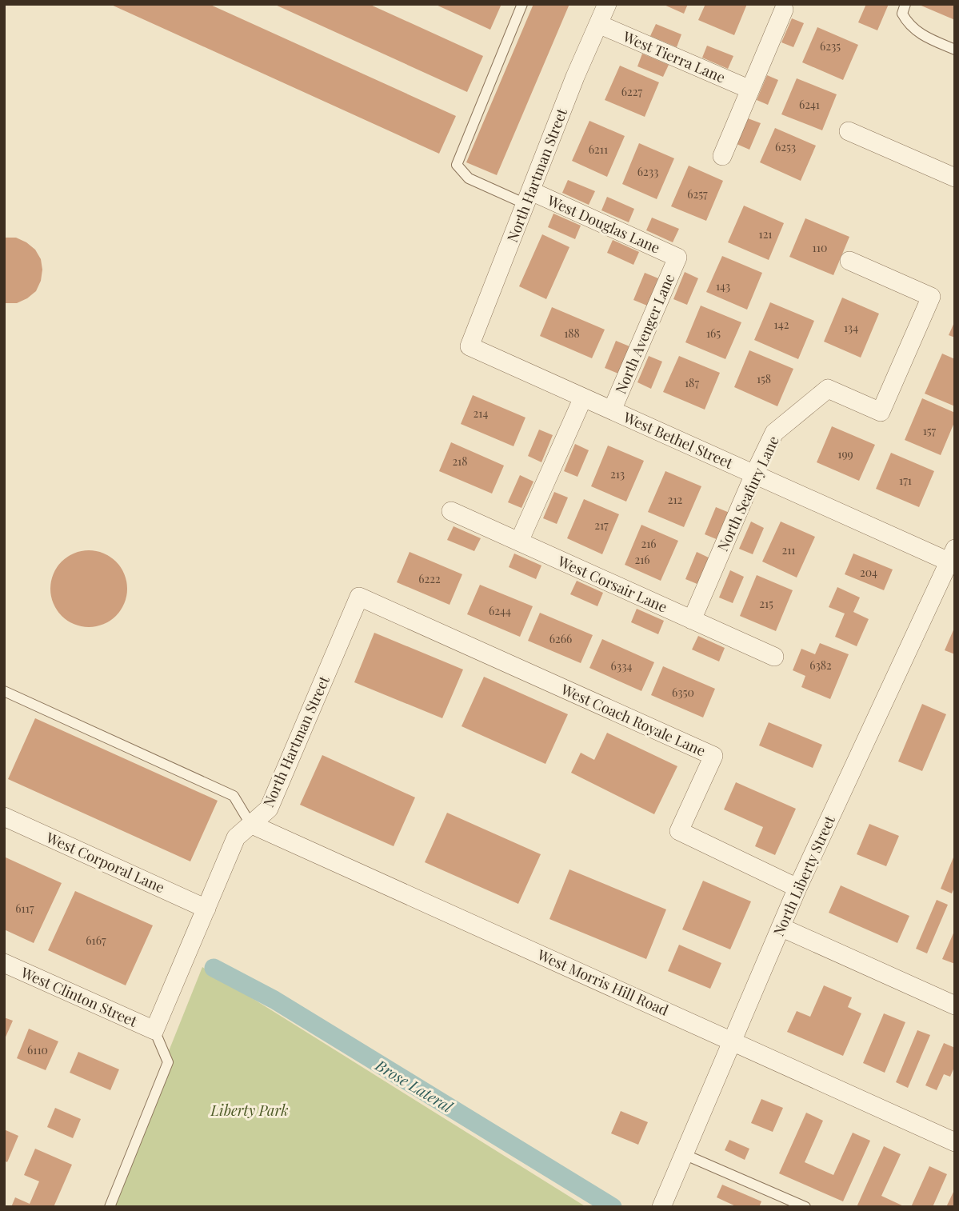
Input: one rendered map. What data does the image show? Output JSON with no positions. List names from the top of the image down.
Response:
{
  "streets": {
    "street": [
      "West Tierra Lane",
      "North Hartman Street",
      "West Douglas Lane",
      "North Avenger Lane",
      "West Bethel Street",
      "North Seafury Lane",
      "West Corsair Lane",
      "West Coach Royale Lane",
      "West Corporal Lane",
      "North Liberty Street",
      "West Morris Hill Road",
      "West Clinton Street"
    ]
  },
  "crossings": [
    ["West Tierra Lane", "North Hartman Street"],
    ["North Hartman Street", "West Douglas Lane"],
    ["North Hartman Street", "West Bethel Street"],
    ["North Hartman Street", "West Coach Royale Lane"],
    ["North Hartman Street", "West Corporal Lane"],
    ["North Hartman Street", "West Morris Hill Road"],
    ["North Hartman Street", "West Clinton Street"],
    ["West Douglas Lane", "North Avenger Lane"],
    ["North Avenger Lane", "West Bethel Street"],
    ["West Bethel Street", "North Seafury Lane"],
    ["West Bethel Street", "North Liberty Street"],
    ["North Seafury Lane", "West Corsair Lane"],
    ["West Coach Royale Lane", "North Liberty Street"],
    ["North Liberty Street", "West Morris Hill Road"]
  ],
  "water": ["Brose Lateral"],
  "parks": ["Liberty Park"],
  "house_numbers": [
    "6235",
    "6227",
    "6241",
    "6253",
    "6211",
    "6233",
    "6257",
    "121",
    "110",
    "143",
    "142",
    "134",
    "188",
    "165",
    "158",
    "187",
    "214",
    "157",
    "199",
    "218",
    "213",
    "171",
    "212",
    "217",
    "216",
    "211",
    "216",
    "204",
    "6222",
    "215",
    "6244",
    "6266",
    "6382",
    "6334",
    "6350",
    "6117",
    "6167",
    "6110"
  ]
}
